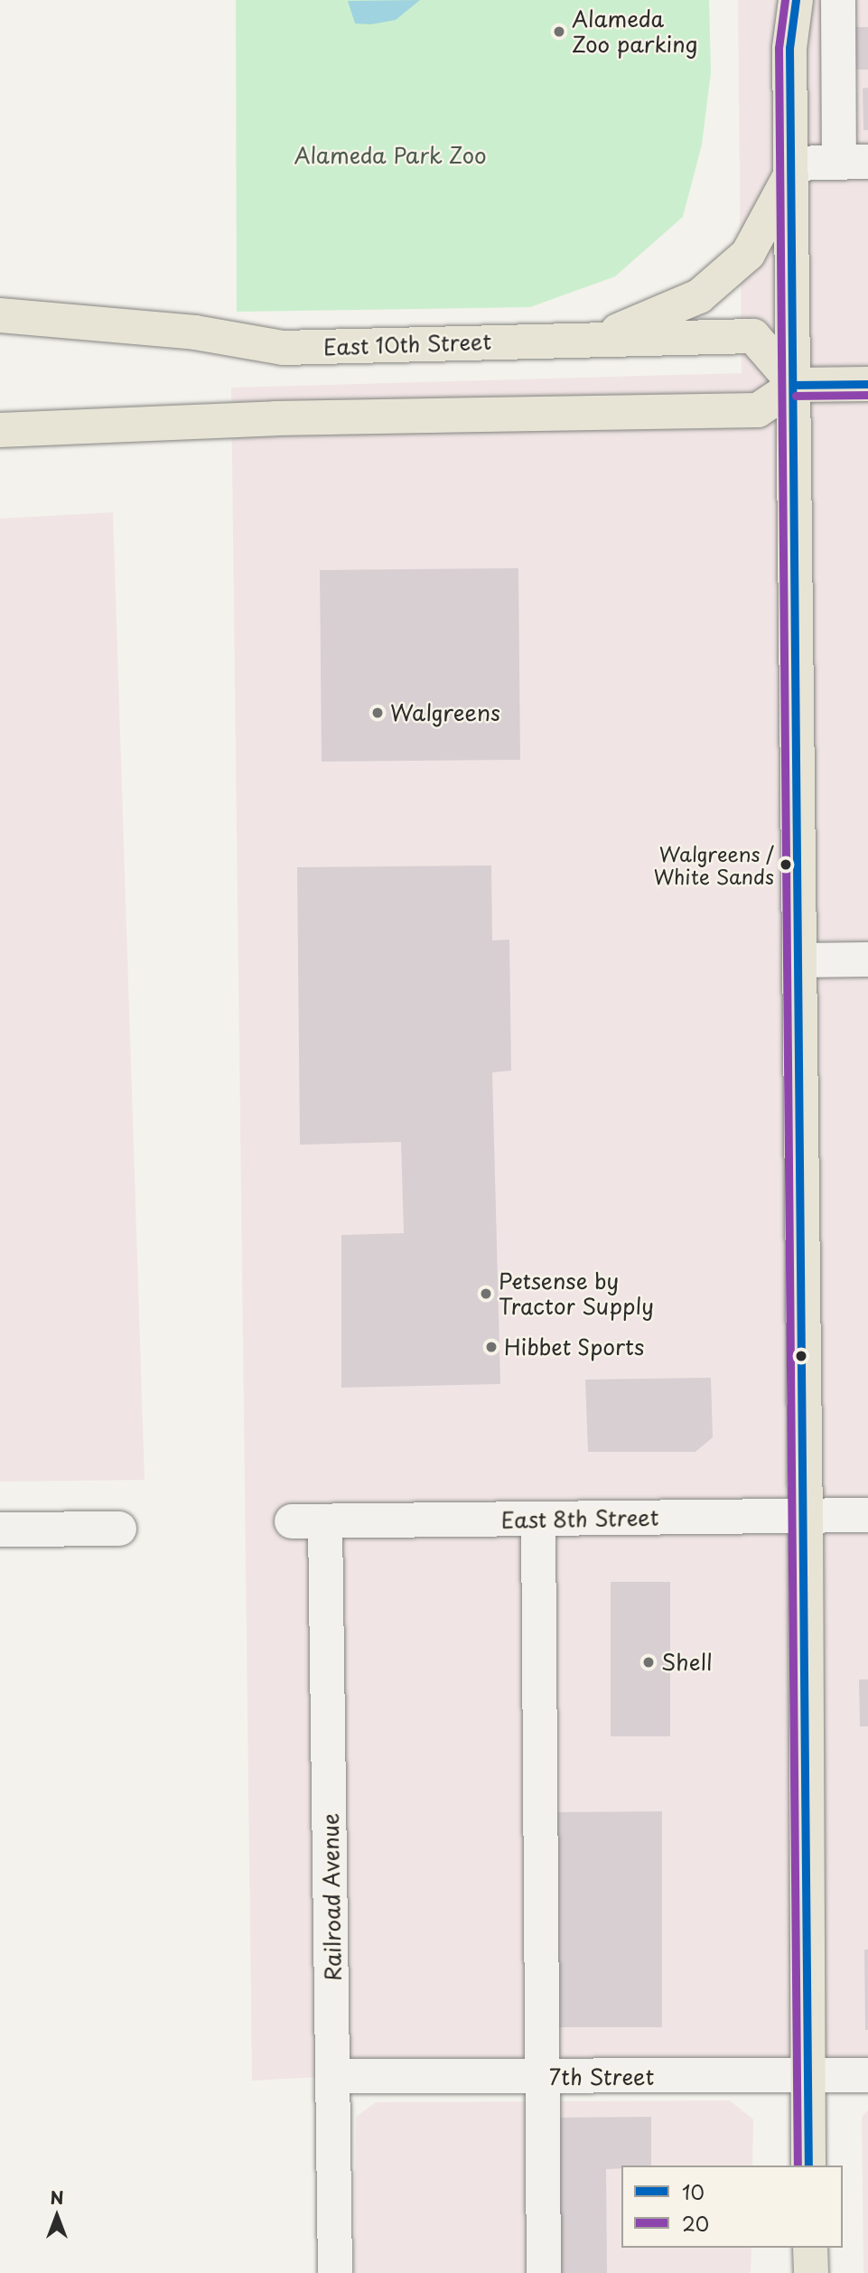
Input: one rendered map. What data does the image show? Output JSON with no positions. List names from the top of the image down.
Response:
{
  "streets": {
    "main road": ["East 10th Street"],
    "street": ["East 8th Street", "Railroad Avenue", "7th Street"]
  },
  "crossings": [
    ["East 8th Street", "Railroad Avenue"],
    ["Railroad Avenue", "7th Street"]
  ],
  "parks": ["Alameda Park Zoo"],
  "places": [
    "Alameda Zoo parking",
    "Walgreens",
    "Walgreens / White Sands",
    "Petsense by Tractor Supply",
    "Hibbet Sports",
    "Shell"
  ],
  "lines": ["transit line 10", "transit line 20"],
  "legend": ["10", "20"],
  "north": "top"
}
